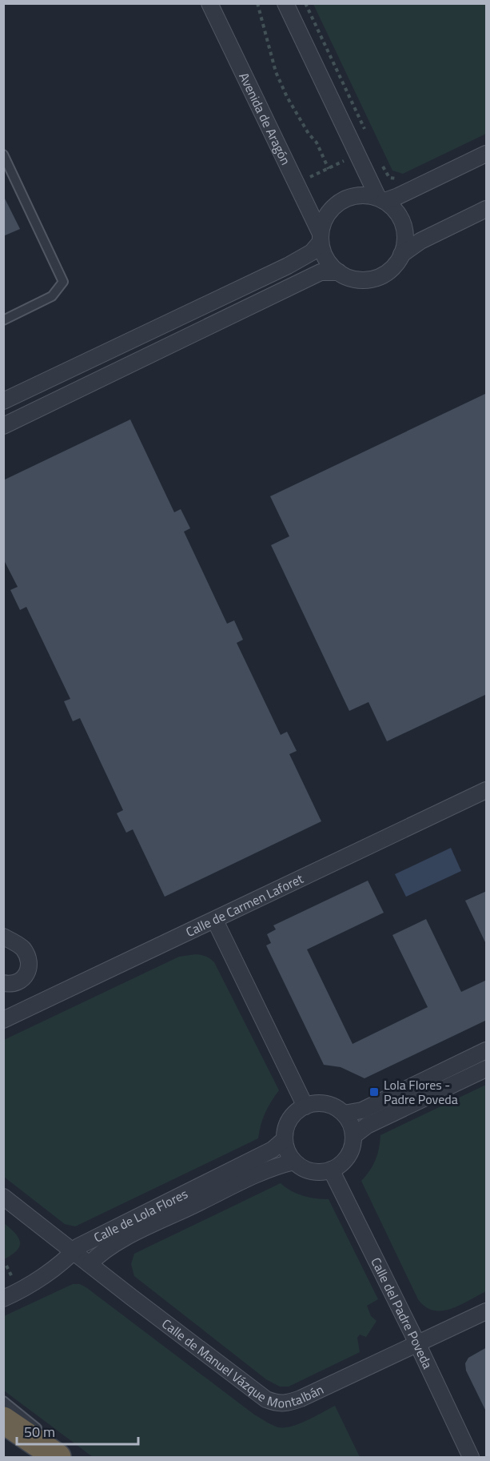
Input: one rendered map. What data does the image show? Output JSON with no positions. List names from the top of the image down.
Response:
{
  "streets": {
    "street": [
      "Avenida de Aragón",
      "Calle de Carmen Laforet",
      "Calle de Lola Flores",
      "Calle del Padre Poveda",
      "Calle de Manuel Vázque Montalbán"
    ]
  },
  "crossings": [
    ["Calle de Lola Flores", "Calle del Padre Poveda"],
    ["Calle de Lola Flores", "Calle de Manuel Vázque Montalbán"],
    ["Calle del Padre Poveda", "Calle de Manuel Vázque Montalbán"]
  ],
  "places": {
    "transit": ["Lola Flores - Padre Poveda"]
  },
  "scale_bar": "50 m"
}
